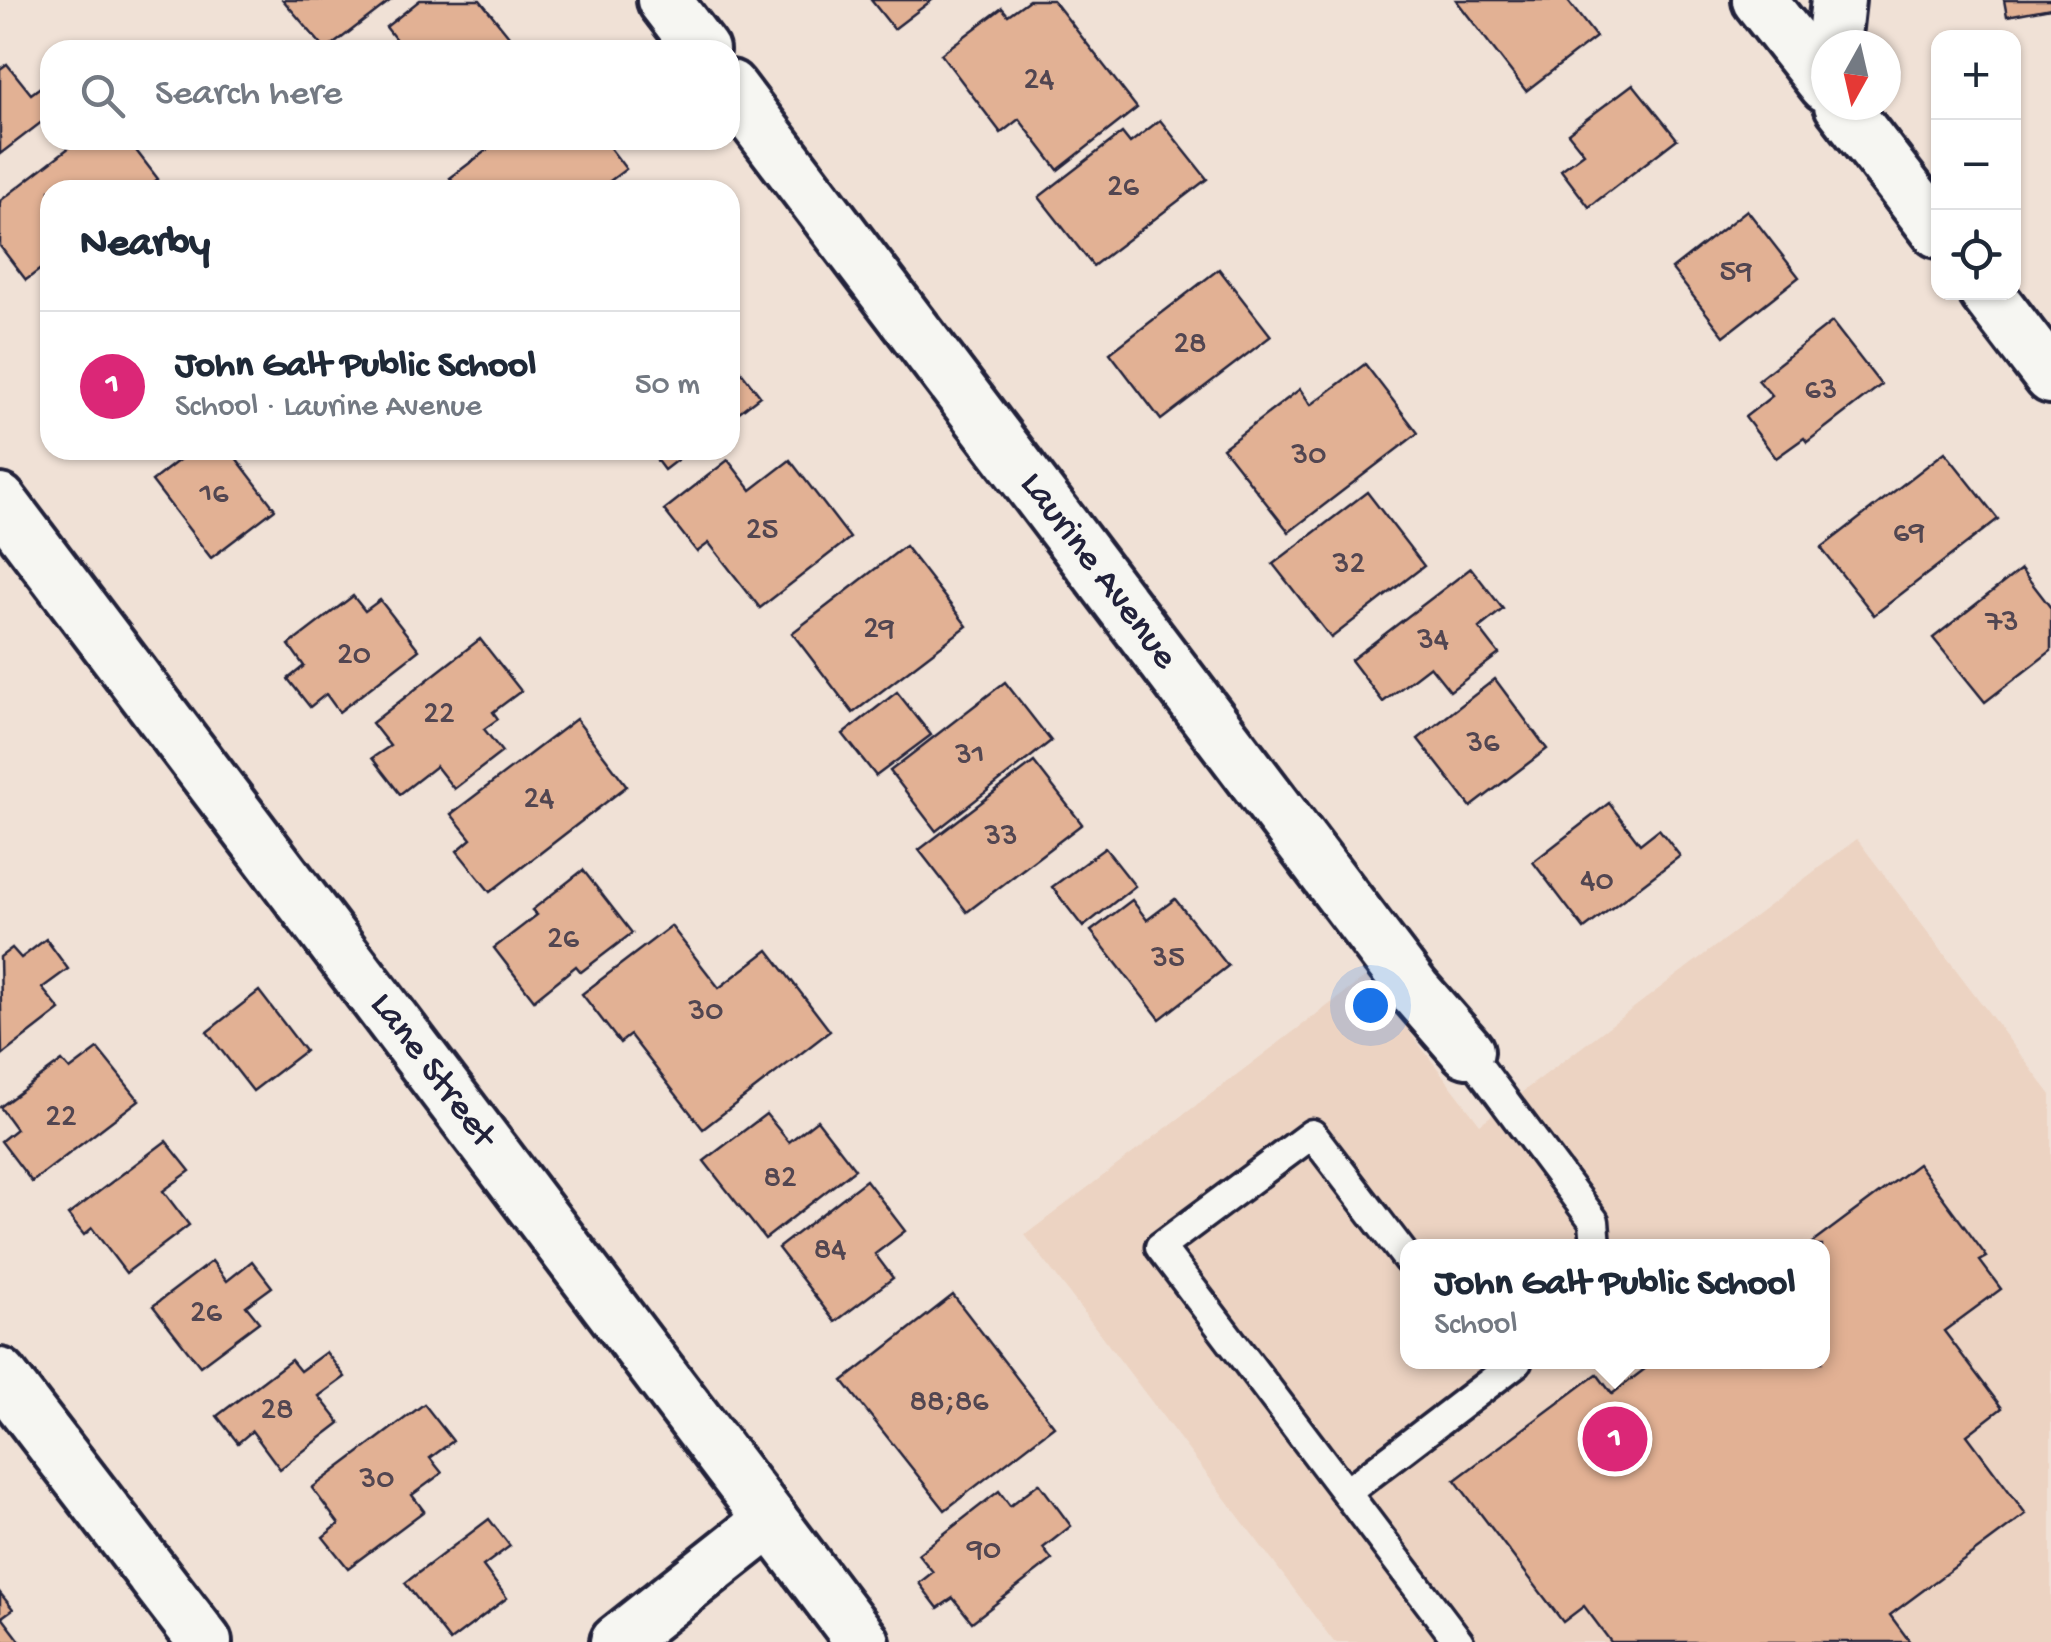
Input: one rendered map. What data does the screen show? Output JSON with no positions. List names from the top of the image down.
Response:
{
  "streets": {
    "street": ["Laurine Avenue", "Lane Street"]
  },
  "house_numbers": [
    "24",
    "26",
    "59",
    "28",
    "63",
    "30",
    "16",
    "25",
    "69",
    "32",
    "73",
    "29",
    "34",
    "20",
    "22",
    "36",
    "31",
    "24",
    "33",
    "40",
    "26",
    "35",
    "30",
    "22",
    "82",
    "84",
    "26",
    "88;86",
    "28",
    "30",
    "90"
  ],
  "north": "bottom",
  "page": {
    "map_buttons": ["+", "−"],
    "search": "Search here",
    "heading": "Nearby",
    "list": [
      {
        "mark": "1",
        "name": "John Galt Public School",
        "note": "School · Laurine Avenue",
        "value": "50 m"
      }
    ],
    "popup": ["John Galt Public School", "School"],
    "pins": "1"
  }
}
